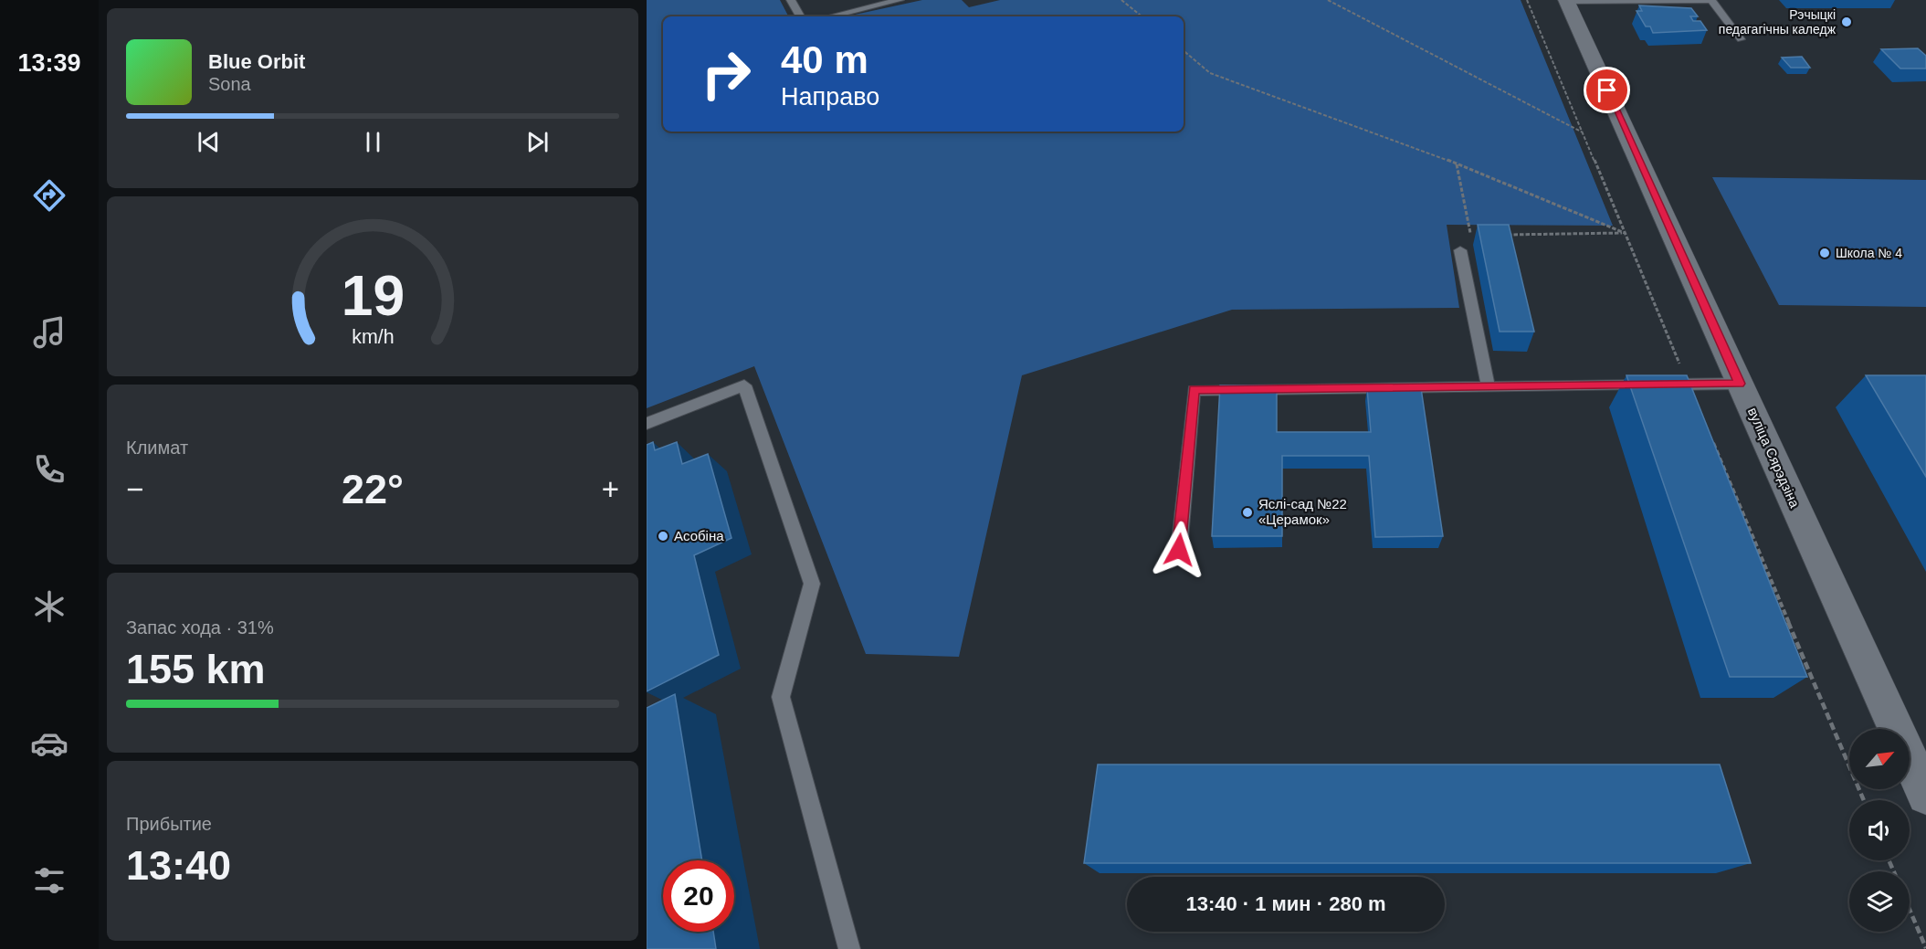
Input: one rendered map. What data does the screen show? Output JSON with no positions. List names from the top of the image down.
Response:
{
  "streets": {
    "street": ["вуліца Сярэдзіна"]
  },
  "places": [
    "Рэчыцкі педагагічны каледж",
    "Школа № 4",
    "Яслі-сад №22 «Церамок»",
    "Асобіна"
  ],
  "north": "top right",
  "page": {
    "tabs": "13:39",
    "turn": ["40 m", "Направо"],
    "song": ["Blue Orbit", "Sona"],
    "tile": [
      "Климат",
      ["Запас хода · 31%", "155 km"],
      ["Прибытие", "13:40"]
    ],
    "heat": ["−", "22°", "+"],
    "limit": "20",
    "trip": "13:40 · 1 мин · 280 m",
    "gauge": ["19", "km/h"]
  }
}
